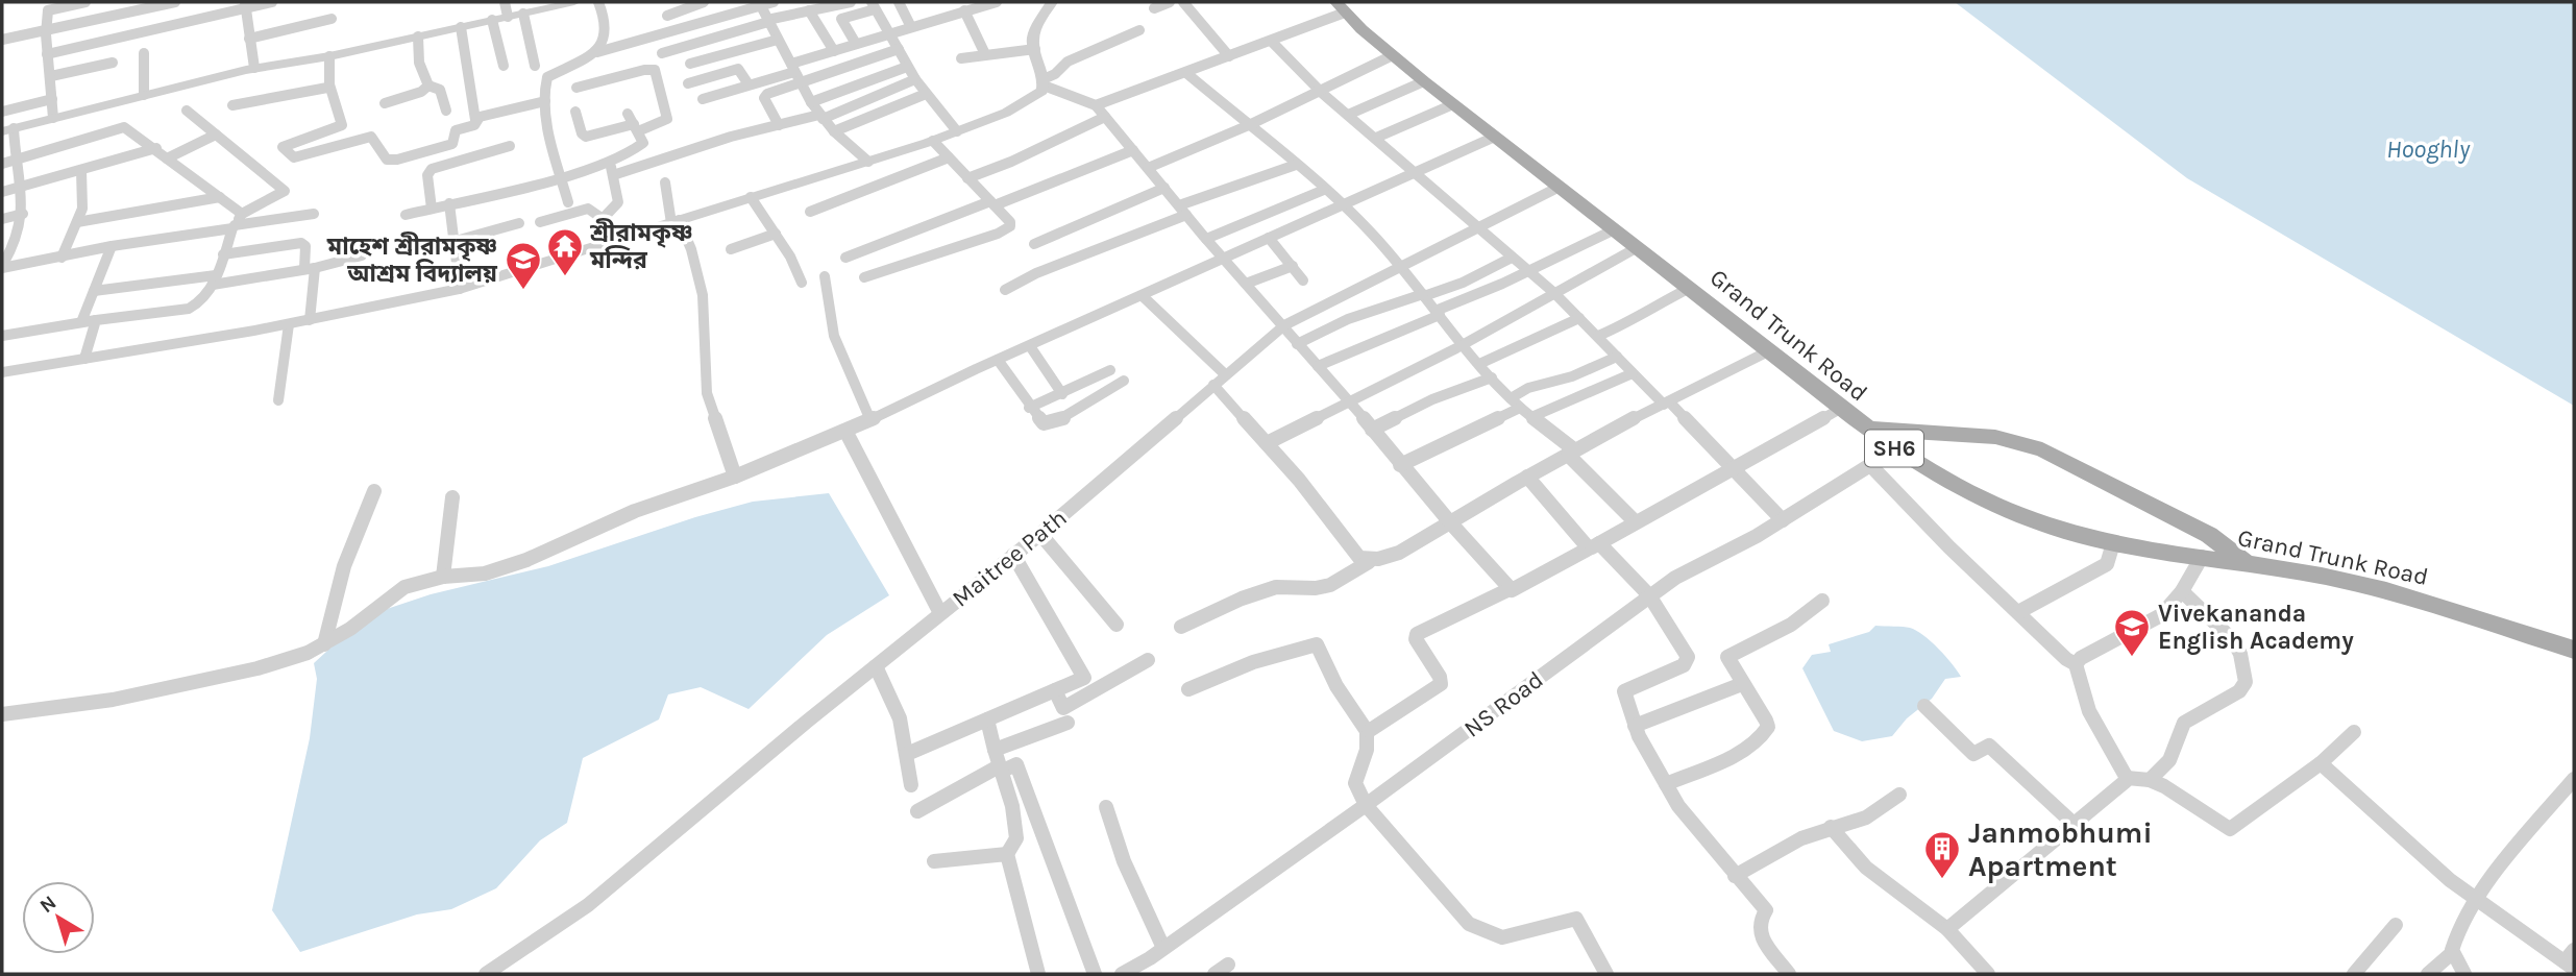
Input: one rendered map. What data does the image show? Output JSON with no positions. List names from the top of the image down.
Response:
{
  "streets": {
    "main road": ["Grand Trunk Road", "SH6"],
    "street": ["Maitree Path", "NS Road"]
  },
  "crossings": [
    ["Grand Trunk Road", "Maitree Path"],
    ["Grand Trunk Road", "NS Road"]
  ],
  "water": ["Hooghly"],
  "places": {
    "temple": ["শ্রীরামকৃষ্ণ মন্দির"],
    "school or university": ["মাহেশ শ্রীরামকৃষ্ণ আশ্রম বিদ্যালয়", "Vivekananda English Academy"],
    "building": ["Janmobhumi Apartment"]
  },
  "north": "top left"
}
